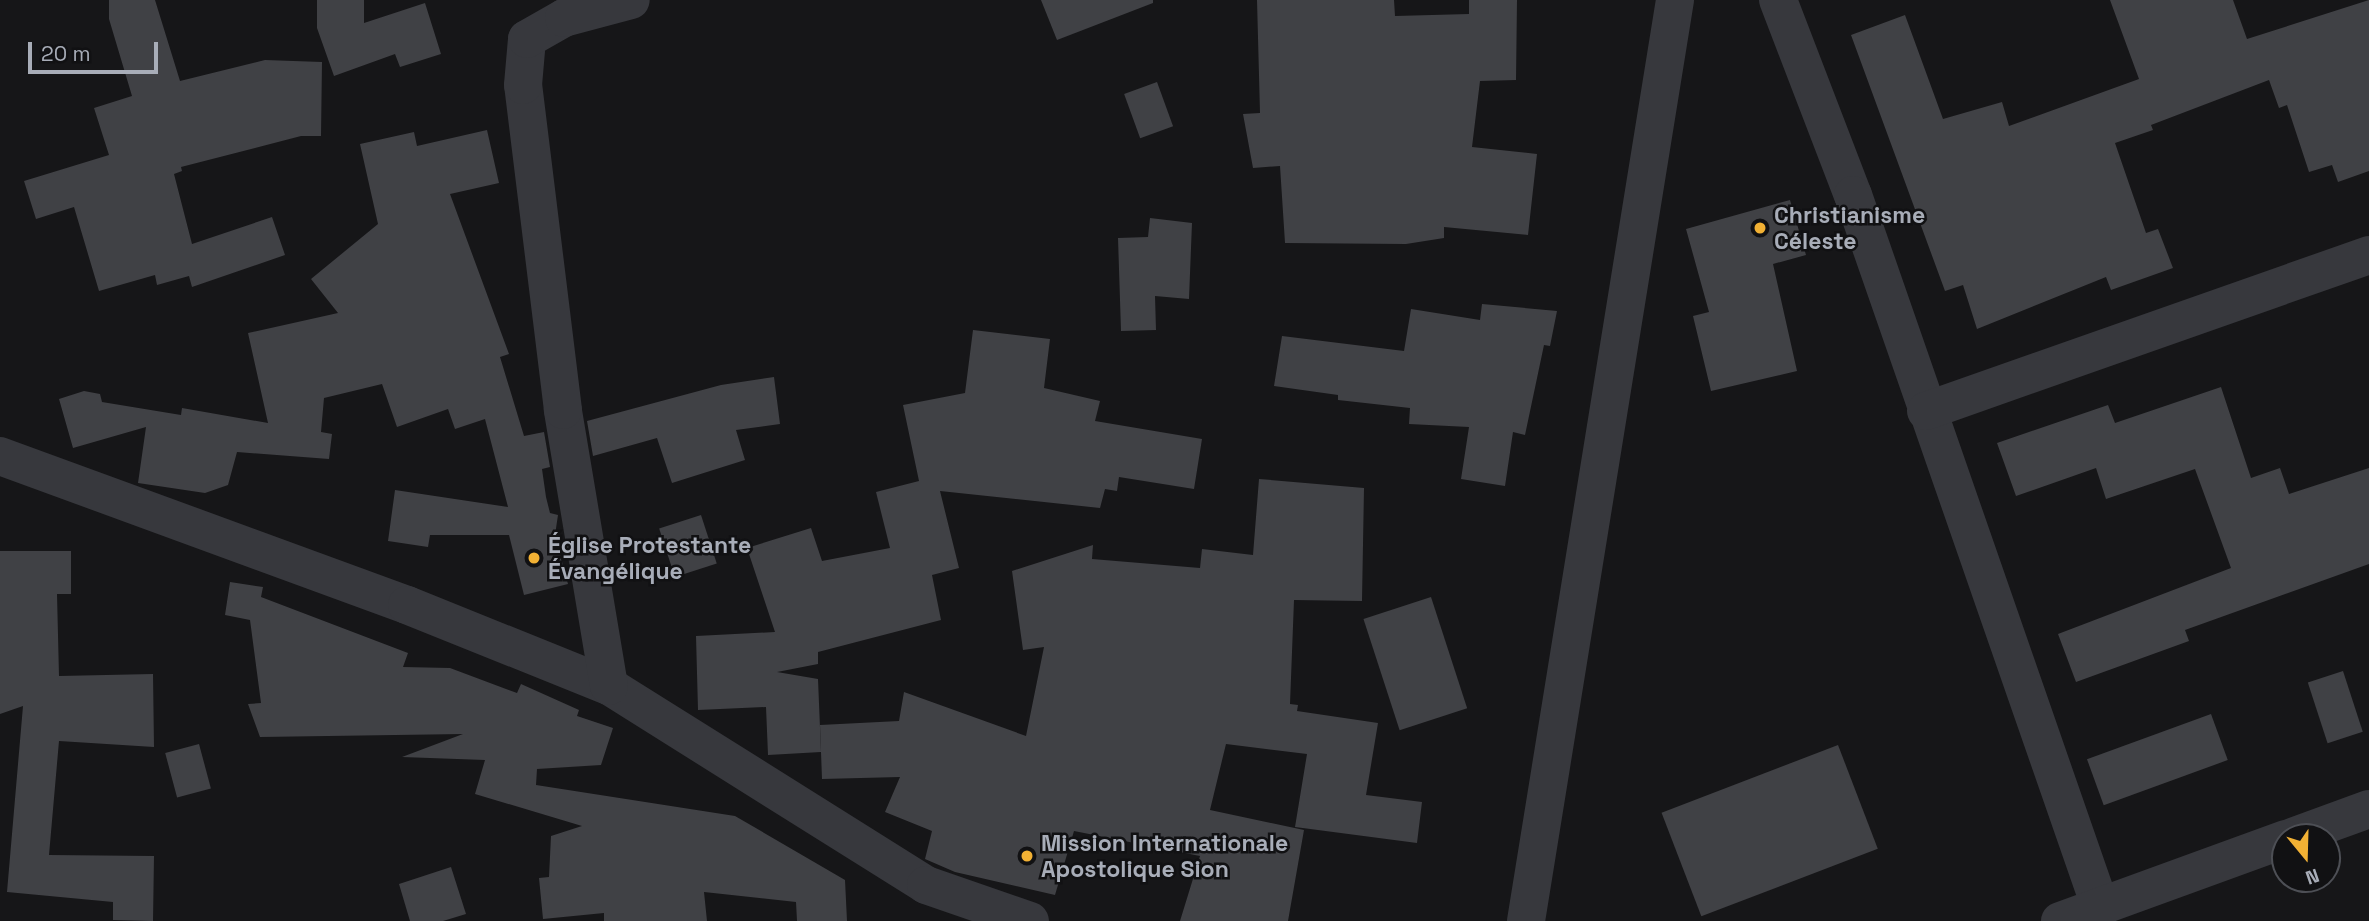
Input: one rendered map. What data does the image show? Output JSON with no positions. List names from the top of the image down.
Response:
{
  "places": ["Christianisme Céleste", "Église Protestante Évangélique", "Mission Internationale Apostolique Sion"],
  "scale_bar": "20 m",
  "north": "bottom"
}
